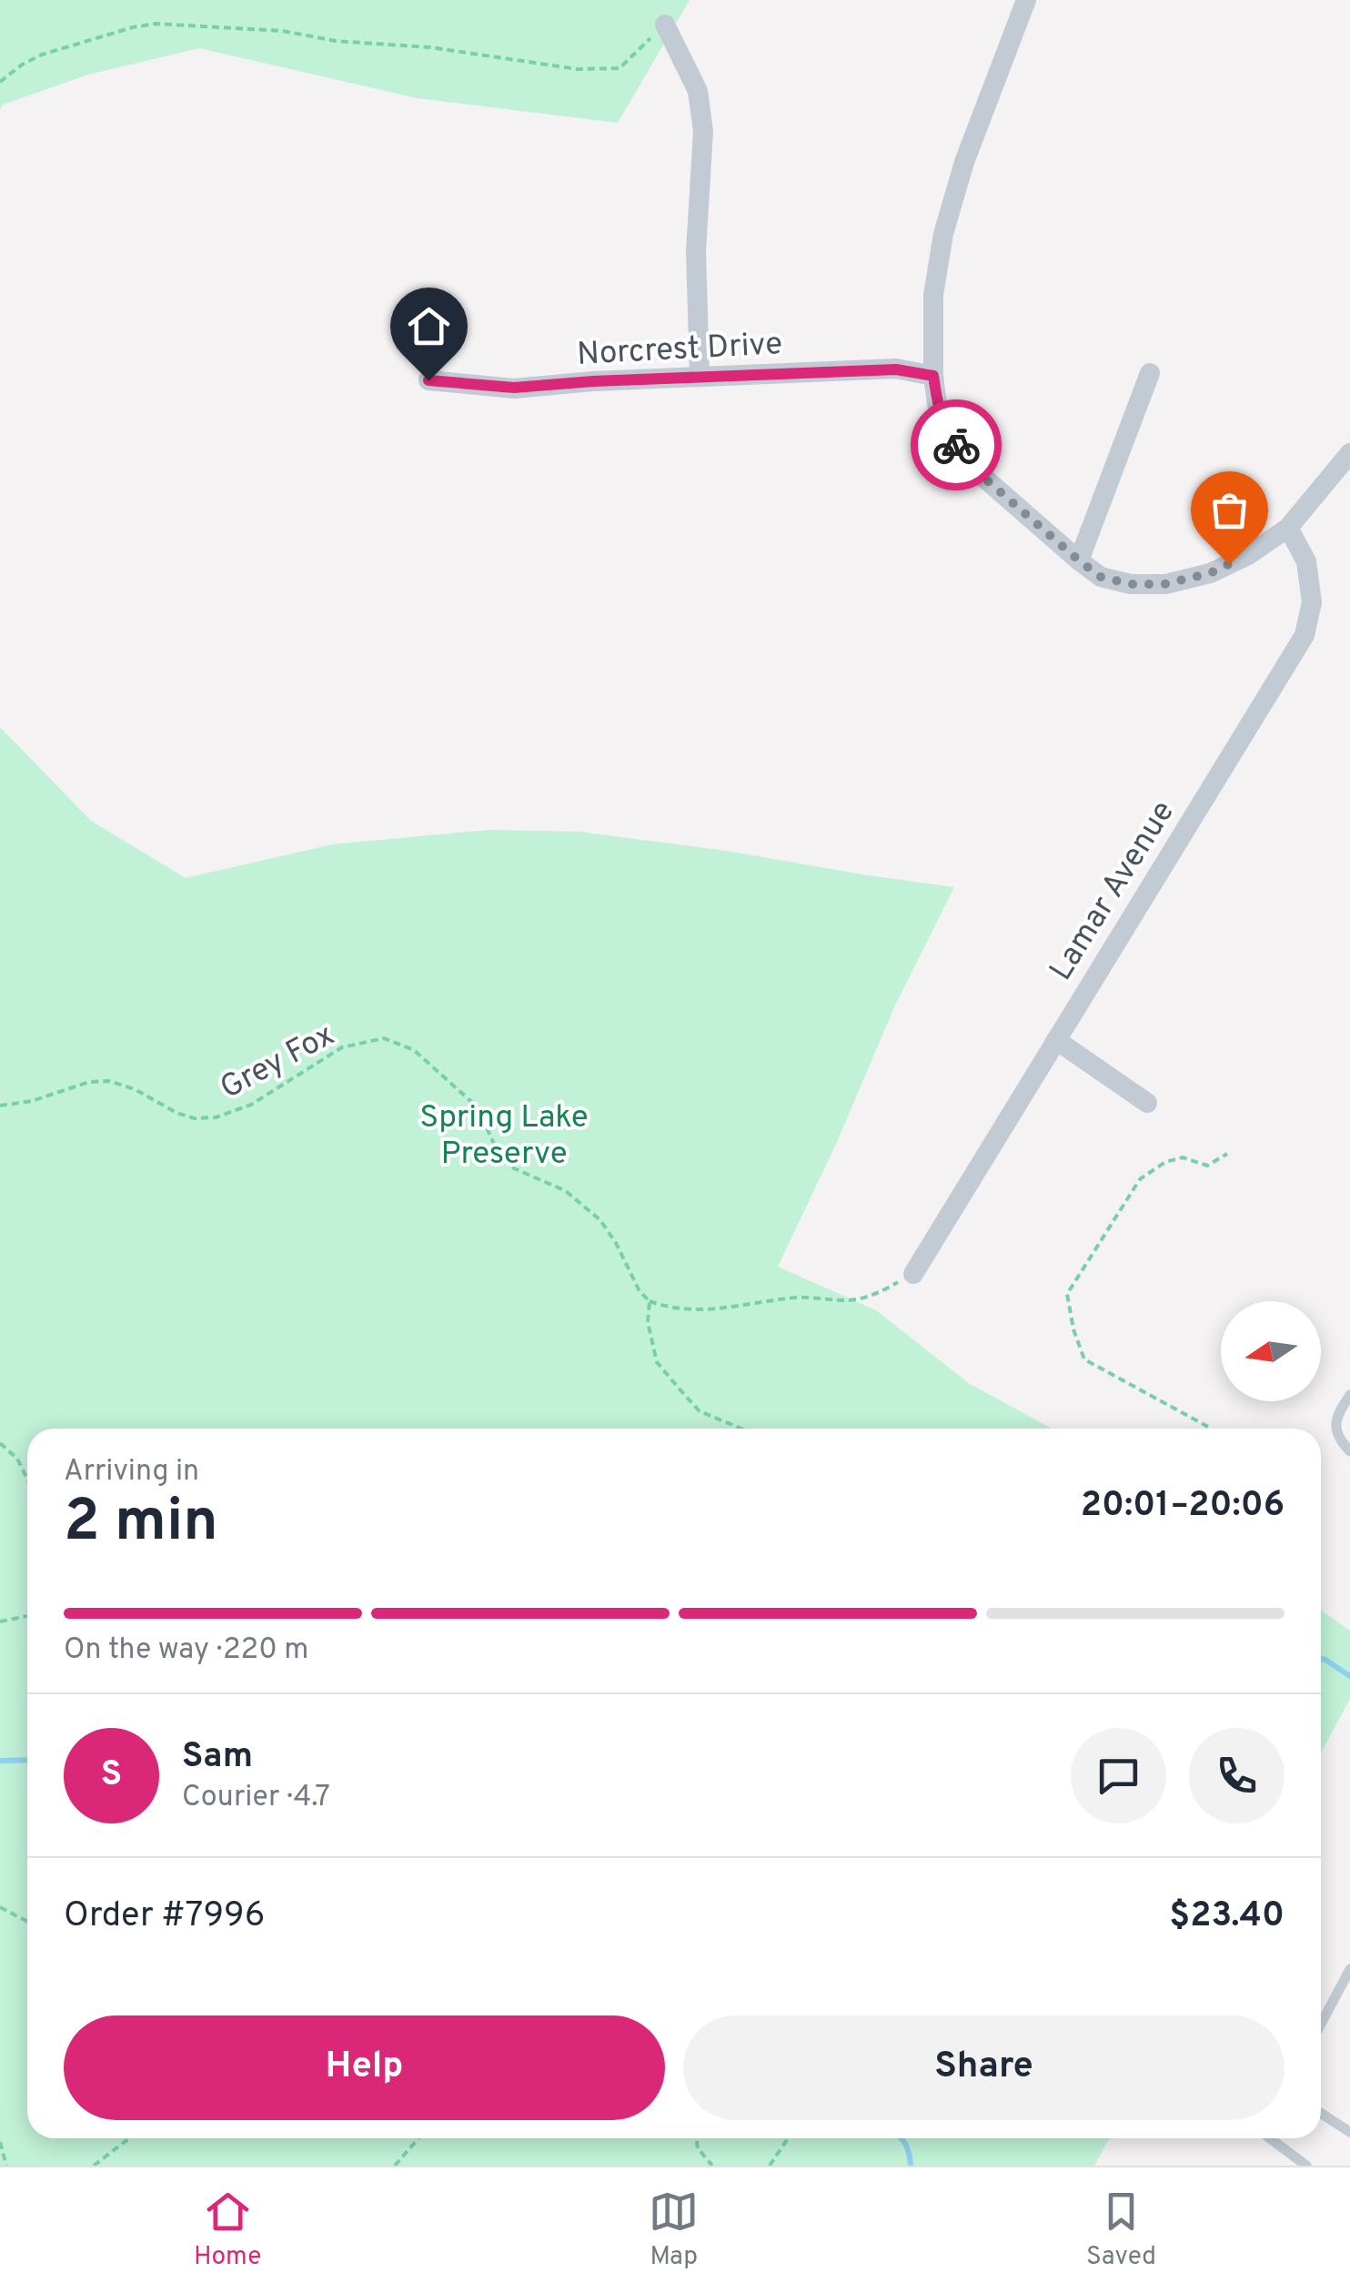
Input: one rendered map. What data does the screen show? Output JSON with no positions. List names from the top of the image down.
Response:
{
  "streets": {
    "street": ["Norcrest Drive", "Lamar Avenue"],
    "path": ["Grey Fox"]
  },
  "parks": ["Spring Lake Preserve"],
  "north": "left",
  "page": {
    "heading": ["2 min", "Arriving in", "20:01–20:06"],
    "panel": [
      "Sam",
      "Courier · 4.7",
      "Order #7996",
      "$23.40"
    ],
    "bar": "On the way · 220 m",
    "round": "S",
    "buttons": ["Help", "Share"],
    "tabs": ["Home", "Map", "Saved"]
  }
}
